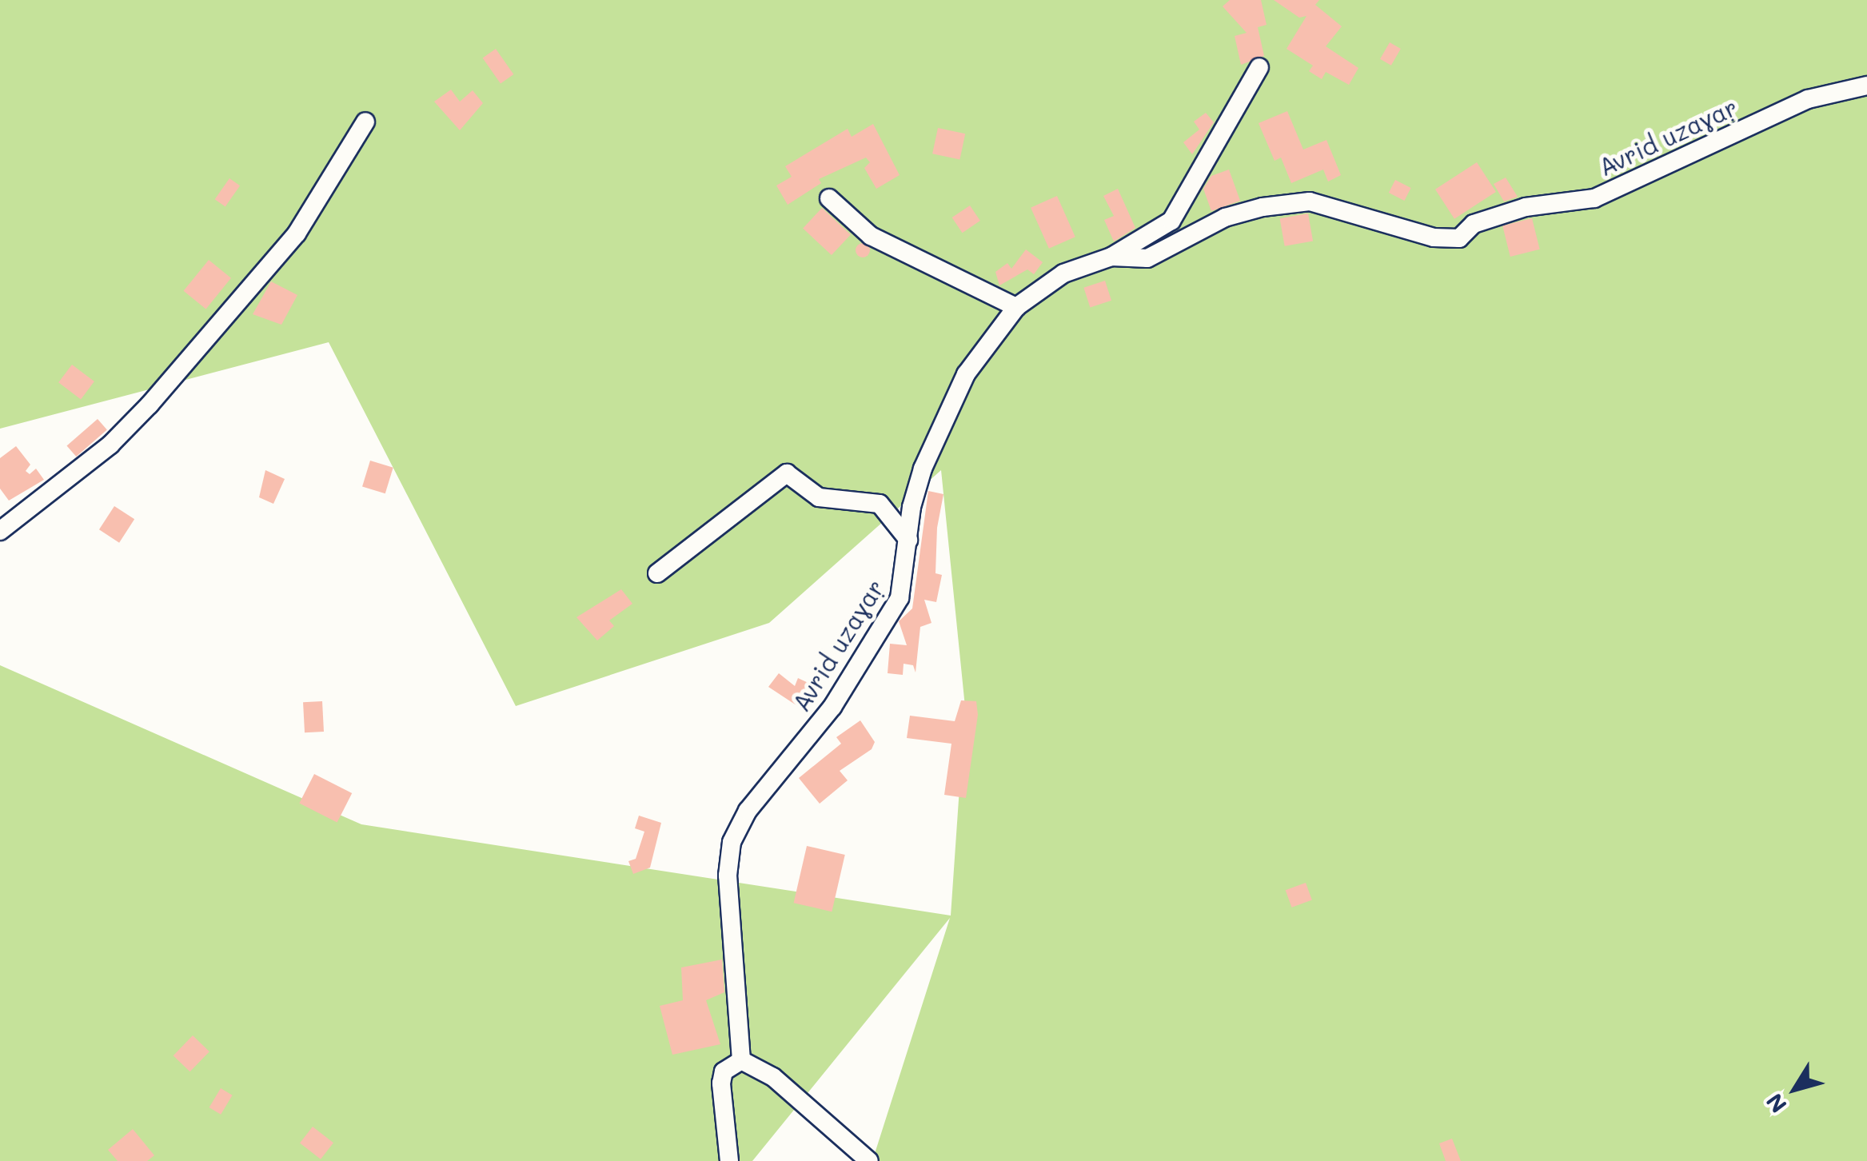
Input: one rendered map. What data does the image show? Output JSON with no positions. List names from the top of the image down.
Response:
{
  "streets": {
    "street": ["Avrid uzaɣaṛ"]
  },
  "north": "bottom left"
}
